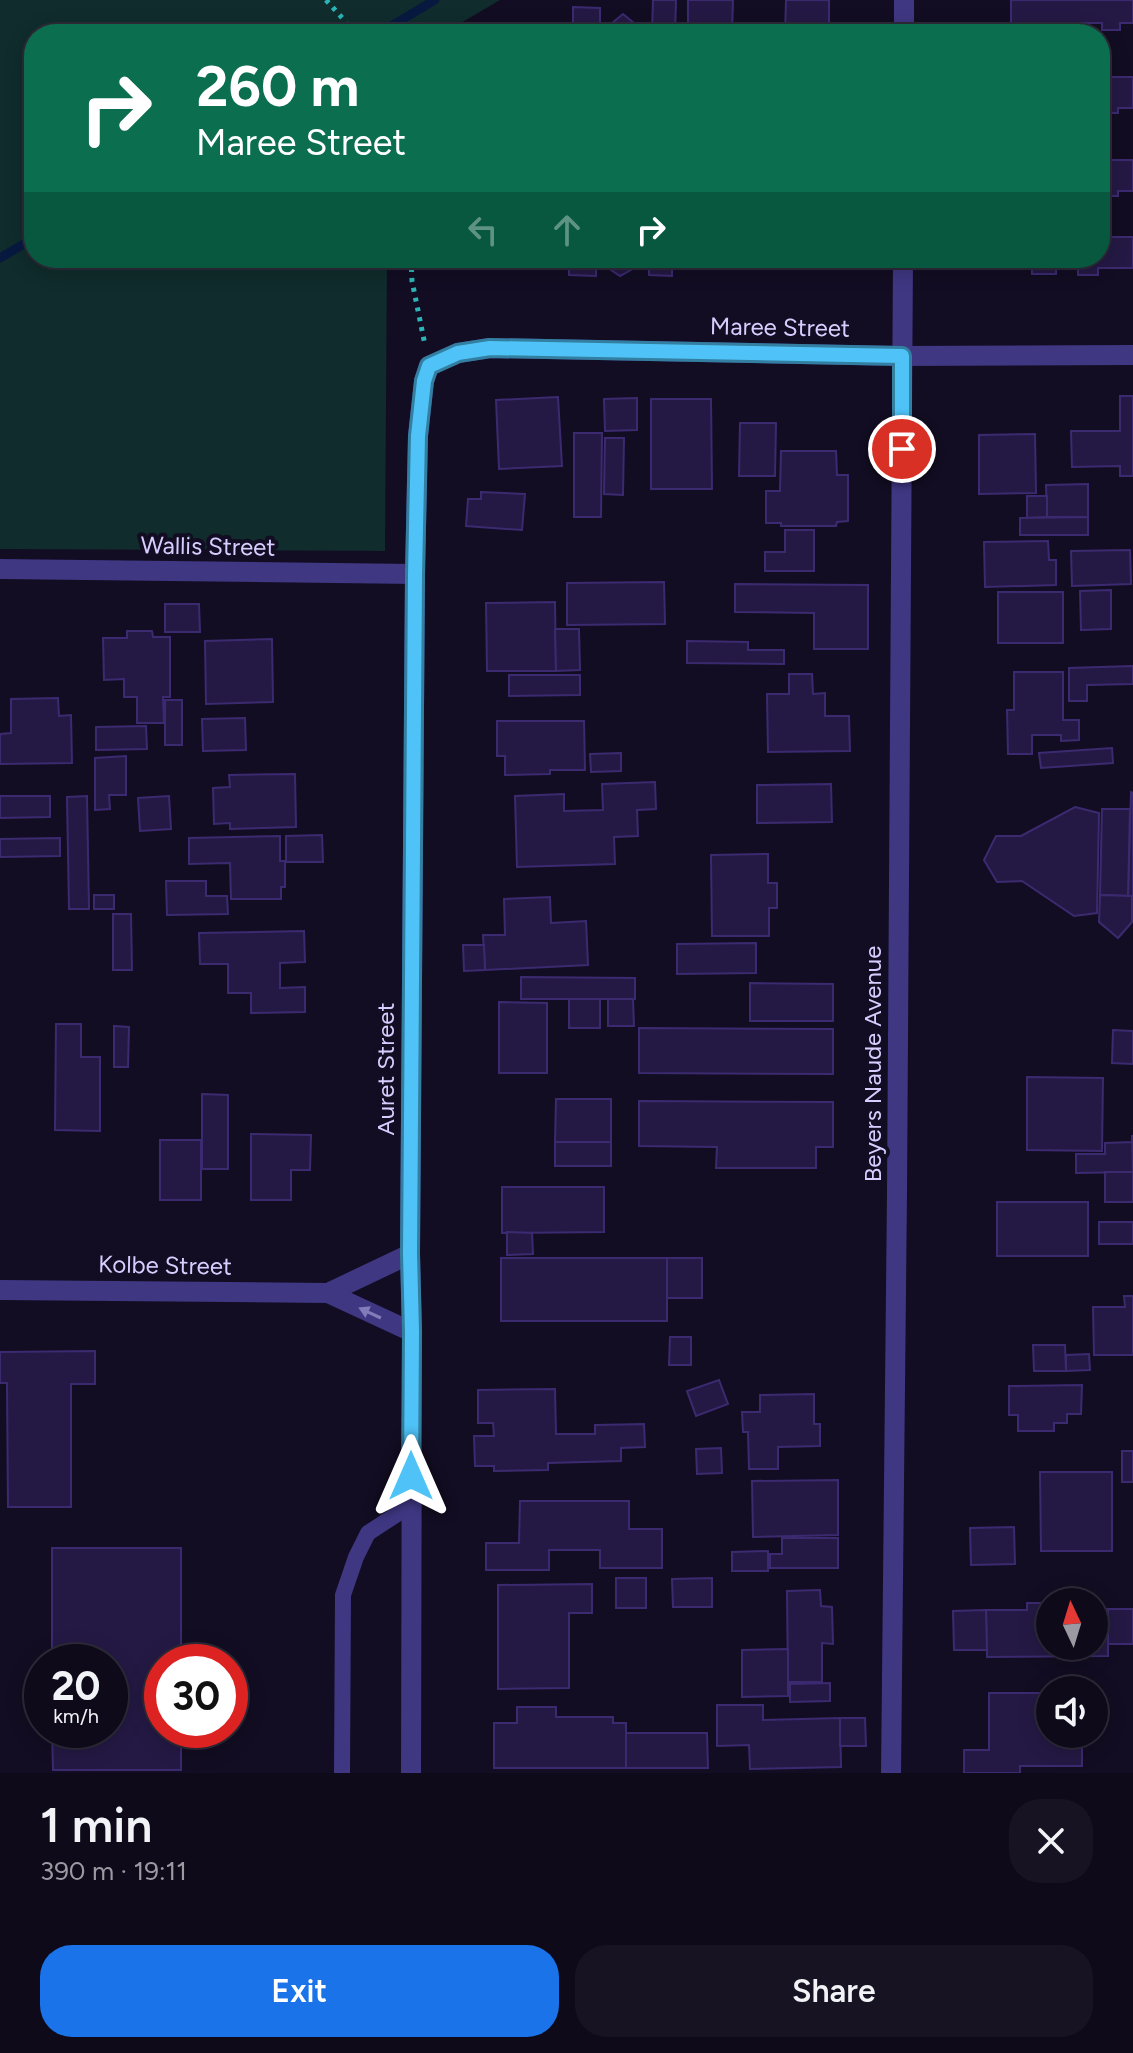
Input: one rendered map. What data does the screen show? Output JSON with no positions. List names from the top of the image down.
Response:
{
  "streets": {
    "street": [
      "Maree Street",
      "Wallis Street",
      "Beyers Naude Avenue",
      "Auret Street",
      "Kolbe Street"
    ]
  },
  "crossings": [
    ["Maree Street", "Beyers Naude Avenue"],
    ["Maree Street", "Auret Street"],
    ["Wallis Street", "Auret Street"],
    ["Auret Street", "Kolbe Street"]
  ],
  "north": "top",
  "page": {
    "turn": ["260 m", "Maree Street"],
    "speed": "20 km/h",
    "limit": "30",
    "heading": ["1 min", "390 m · 19:11"],
    "buttons": ["Exit", "Share"]
  }
}
